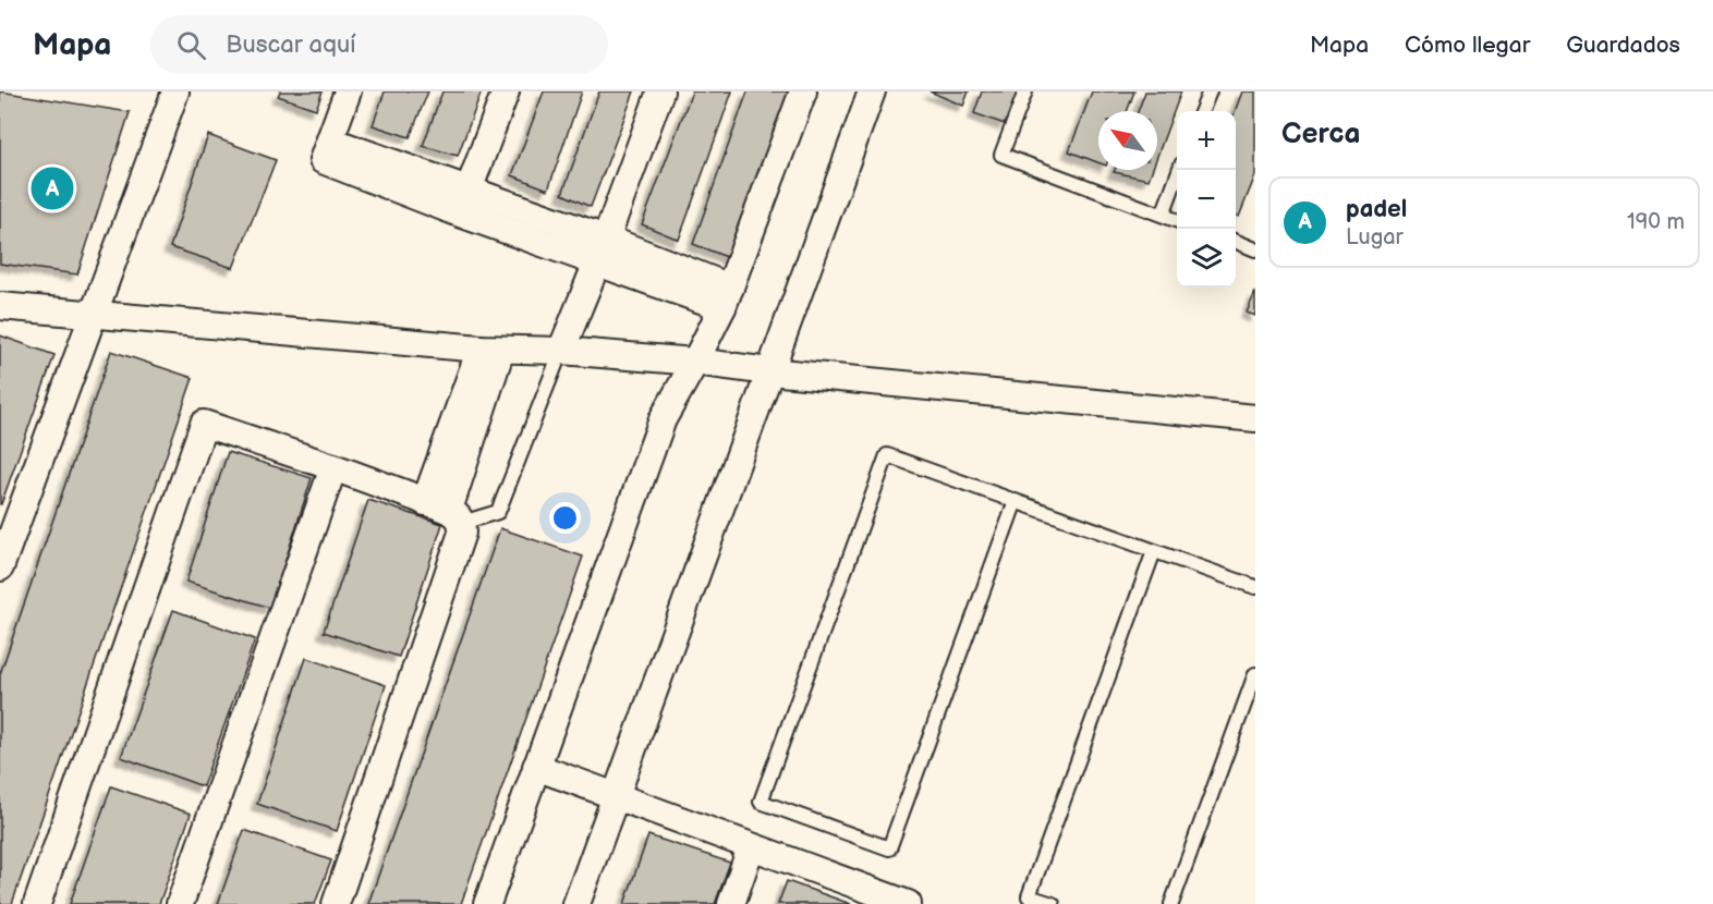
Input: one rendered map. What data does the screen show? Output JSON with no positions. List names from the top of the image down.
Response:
{
  "north": "top left",
  "page": {
    "header": "Mapa",
    "search": "Buscar aquí",
    "nav": ["Mapa", "Cómo llegar", "Guardados"],
    "heading": "Cerca",
    "map_buttons": ["+", "−"],
    "pins": "A",
    "list": [
      {
        "mark": "A",
        "name": "padel",
        "note": "Lugar",
        "value": "190 m"
      }
    ]
  }
}
